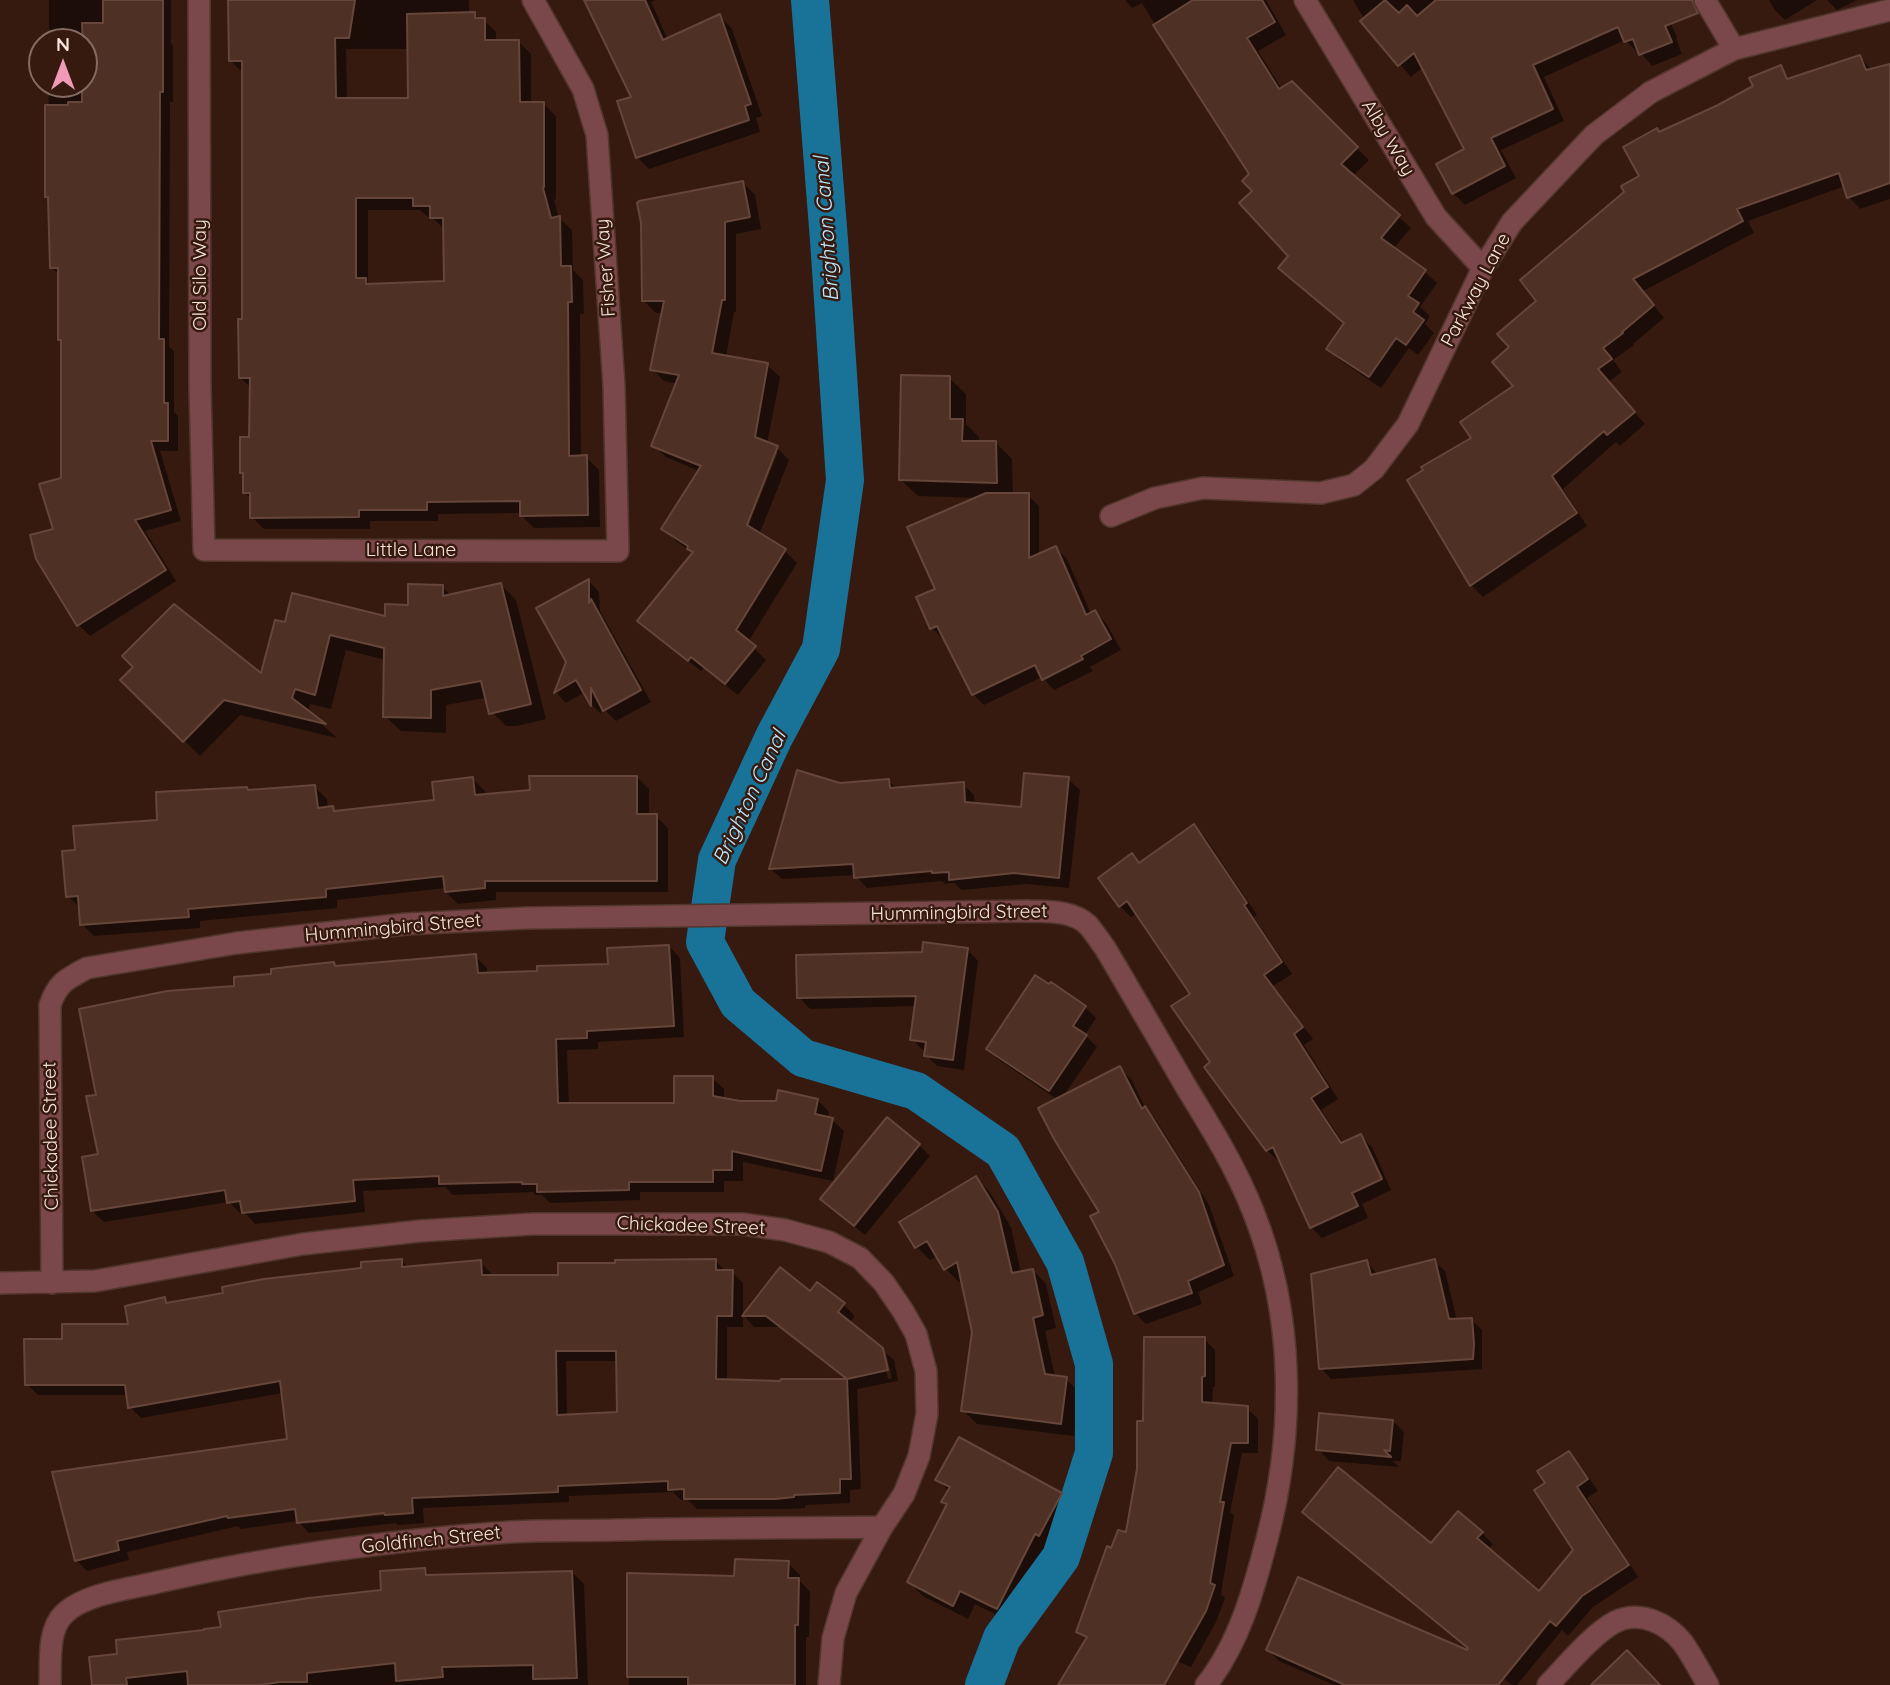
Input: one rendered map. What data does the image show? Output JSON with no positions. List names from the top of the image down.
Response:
{
  "streets": {
    "street": [
      "Alby Way",
      "Fisher Way",
      "Old Silo Way",
      "Parkway Lane",
      "Little Lane",
      "Hummingbird Street",
      "Chickadee Street",
      "Goldfinch Street"
    ]
  },
  "crossings": [
    ["Alby Way", "Parkway Lane"],
    ["Fisher Way", "Little Lane"],
    ["Old Silo Way", "Little Lane"],
    ["Hummingbird Street", "Chickadee Street"],
    ["Chickadee Street", "Goldfinch Street"]
  ],
  "water": ["Brighton Canal"],
  "north": "top"
}
